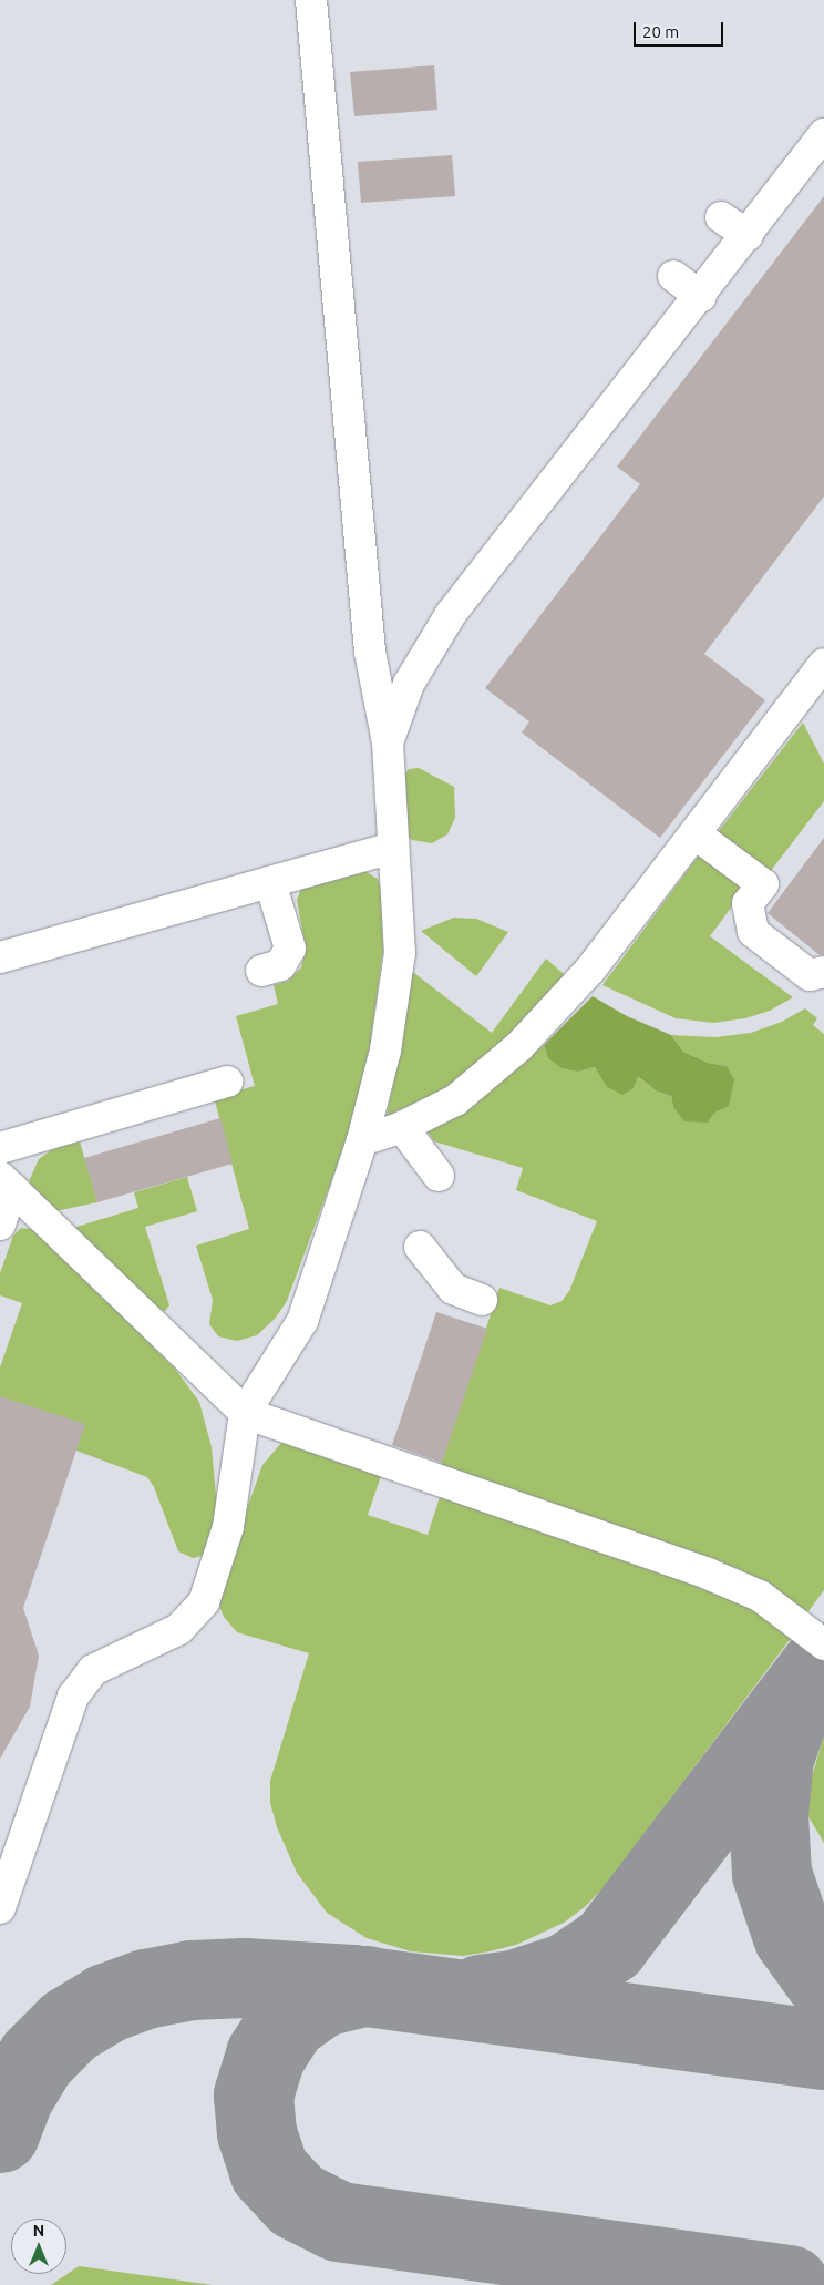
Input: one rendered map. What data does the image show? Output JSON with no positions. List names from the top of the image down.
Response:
{
  "scale_bar": "20 m",
  "north": "top"
}
